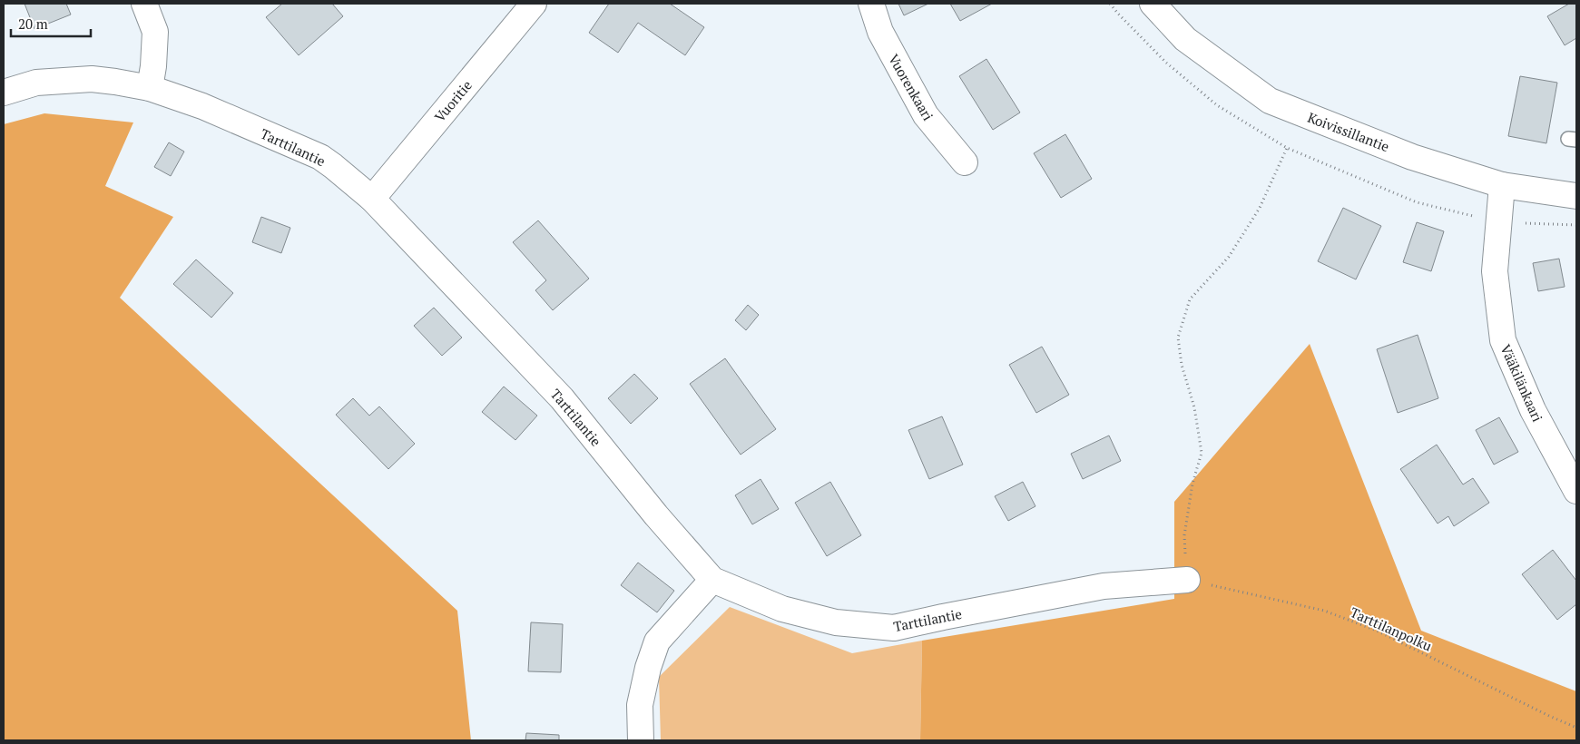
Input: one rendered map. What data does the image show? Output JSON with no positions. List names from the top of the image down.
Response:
{
  "streets": {
    "street": [
      "Vuorenkaari",
      "Vuoritie",
      "Koivissillantie",
      "Tarttilantie",
      "Vääkilänkaari"
    ],
    "path": ["Tarttilanpolku"]
  },
  "crossings": [
    ["Vuoritie", "Tarttilantie"],
    ["Koivissillantie", "Vääkilänkaari"],
    ["Tarttilantie", "Tarttilanpolku"]
  ],
  "scale_bar": "20 m"
}
